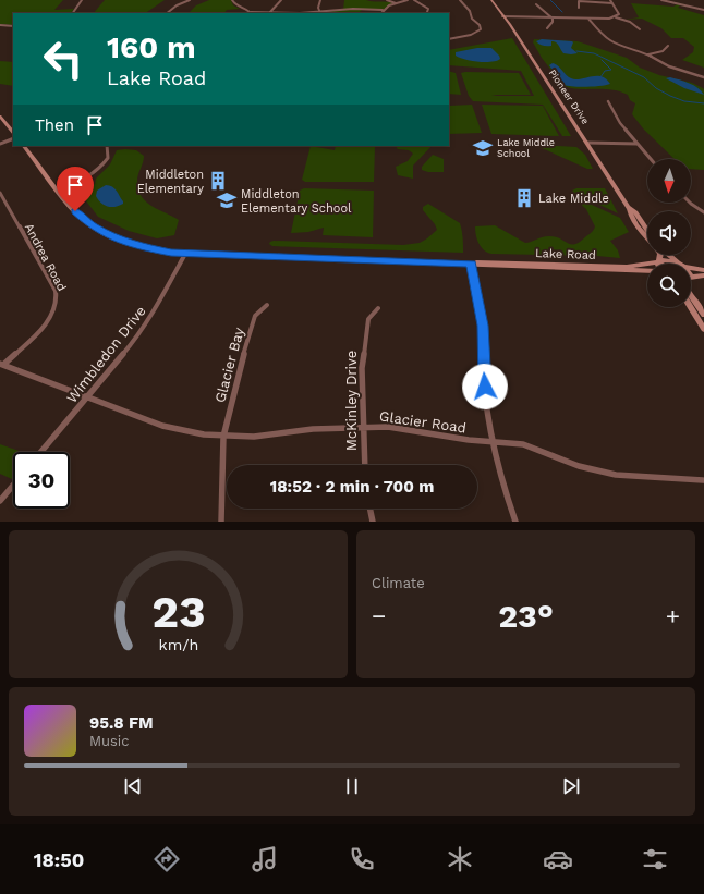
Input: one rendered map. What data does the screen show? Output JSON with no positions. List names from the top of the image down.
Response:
{
  "streets": {
    "street": [
      "Pioneer Drive",
      "Lake Road",
      "Andrea Road",
      "Wimbledon Drive",
      "Glacier Bay",
      "McKinley Drive",
      "Glacier Road"
    ]
  },
  "crossings": [
    ["Pioneer Drive", "Lake Road"],
    ["Lake Road", "Wimbledon Drive"],
    ["Andrea Road", "Glacier Road"],
    ["Wimbledon Drive", "Glacier Road"],
    ["Glacier Bay", "Glacier Road"],
    ["McKinley Drive", "Glacier Road"]
  ],
  "places": {
    "school or university": ["Lake Middle School", "Middleton Elementary School"],
    "building": ["Middleton Elementary", "Lake Middle"]
  },
  "north": "bottom",
  "page": {
    "turn": ["160 m", "Lake Road"],
    "then": "Then",
    "limit": "30",
    "trip": "18:52 · 2 min · 700 m",
    "tile": "Climate",
    "heat": ["−", "23°", "+"],
    "song": ["95.8 FM", "Music"],
    "tabs": "18:50",
    "gauge": ["23", "km/h"]
  }
}
